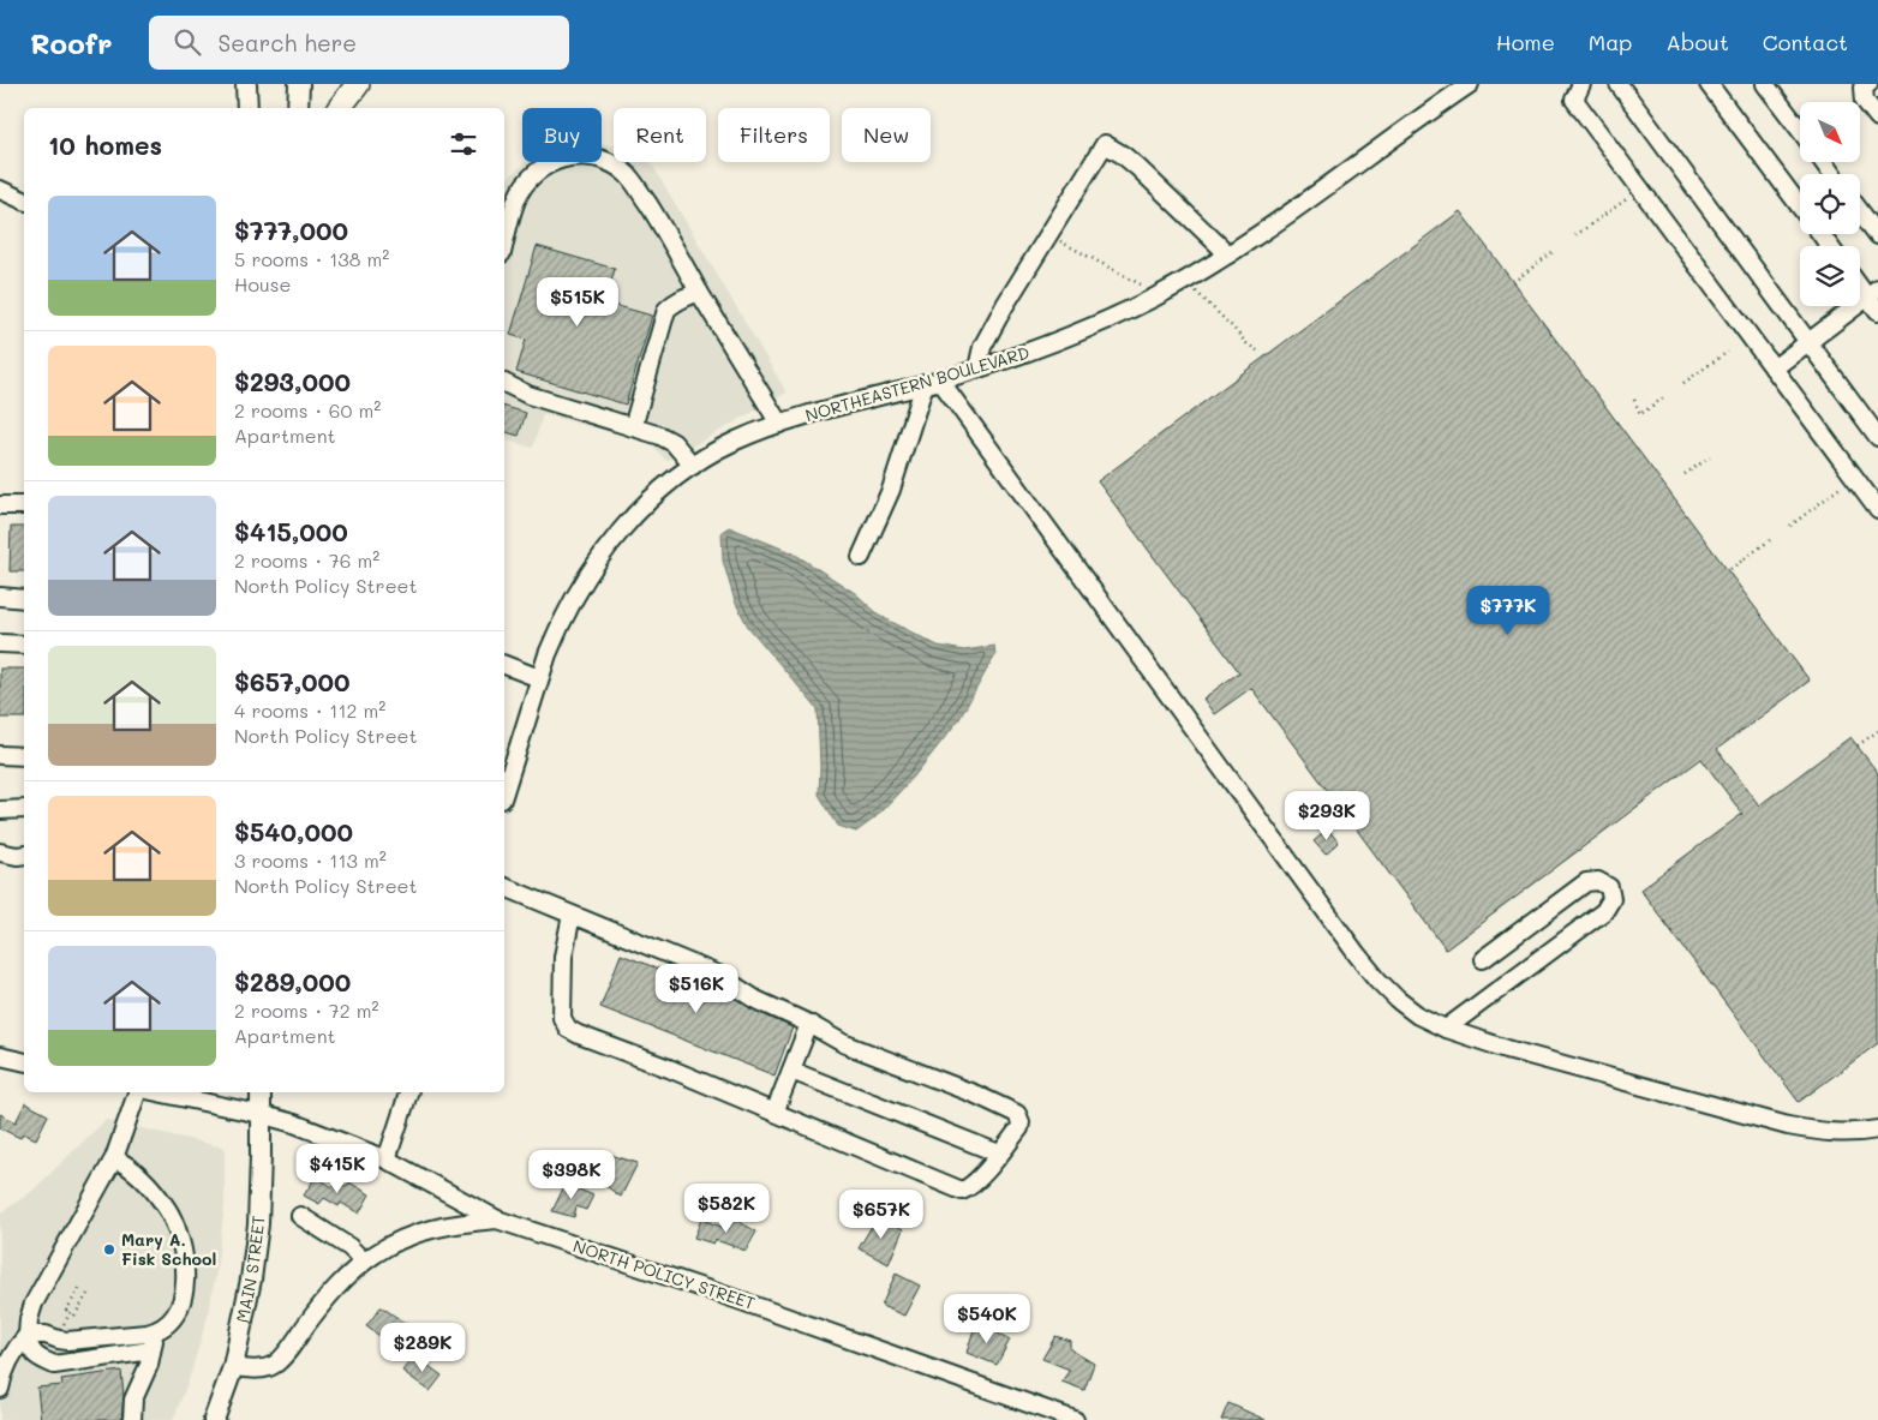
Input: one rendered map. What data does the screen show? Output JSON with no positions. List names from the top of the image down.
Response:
{
  "streets": {
    "main road": ["MAIN STREET"],
    "street": ["NORTHEASTERN BOULEVARD", "NORTH POLICY STREET"]
  },
  "crossings": [
    ["MAIN STREET", "NORTH POLICY STREET"]
  ],
  "places": ["Mary A. Fisk School"],
  "north": "bottom right",
  "page": {
    "header": "Roofr",
    "search": "Search here",
    "nav": [
      "Home",
      "Map",
      "About",
      "Contact"
    ],
    "chip": [
      "Buy",
      "Rent",
      "Filters",
      "New"
    ],
    "heading": "10 homes",
    "list": [
      {
        "name": "$777,000",
        "note": "5 rooms · 138 m² · House"
      },
      {
        "name": "$293,000",
        "note": "2 rooms · 60 m² · Apartment"
      },
      {
        "name": "$415,000",
        "note": "2 rooms · 76 m² · North Policy Street"
      },
      {
        "name": "$657,000",
        "note": "4 rooms · 112 m² · North Policy Street"
      },
      {
        "name": "$540,000",
        "note": "3 rooms · 113 m² · North Policy Street"
      },
      {
        "name": "$289,000",
        "note": "2 rooms · 72 m² · Apartment"
      }
    ],
    "price": [
      "$515K",
      "$777K",
      "$293K",
      "$516K",
      "$415K",
      "$398K",
      "$582K",
      "$657K",
      "$540K",
      "$289K"
    ]
  }
}
